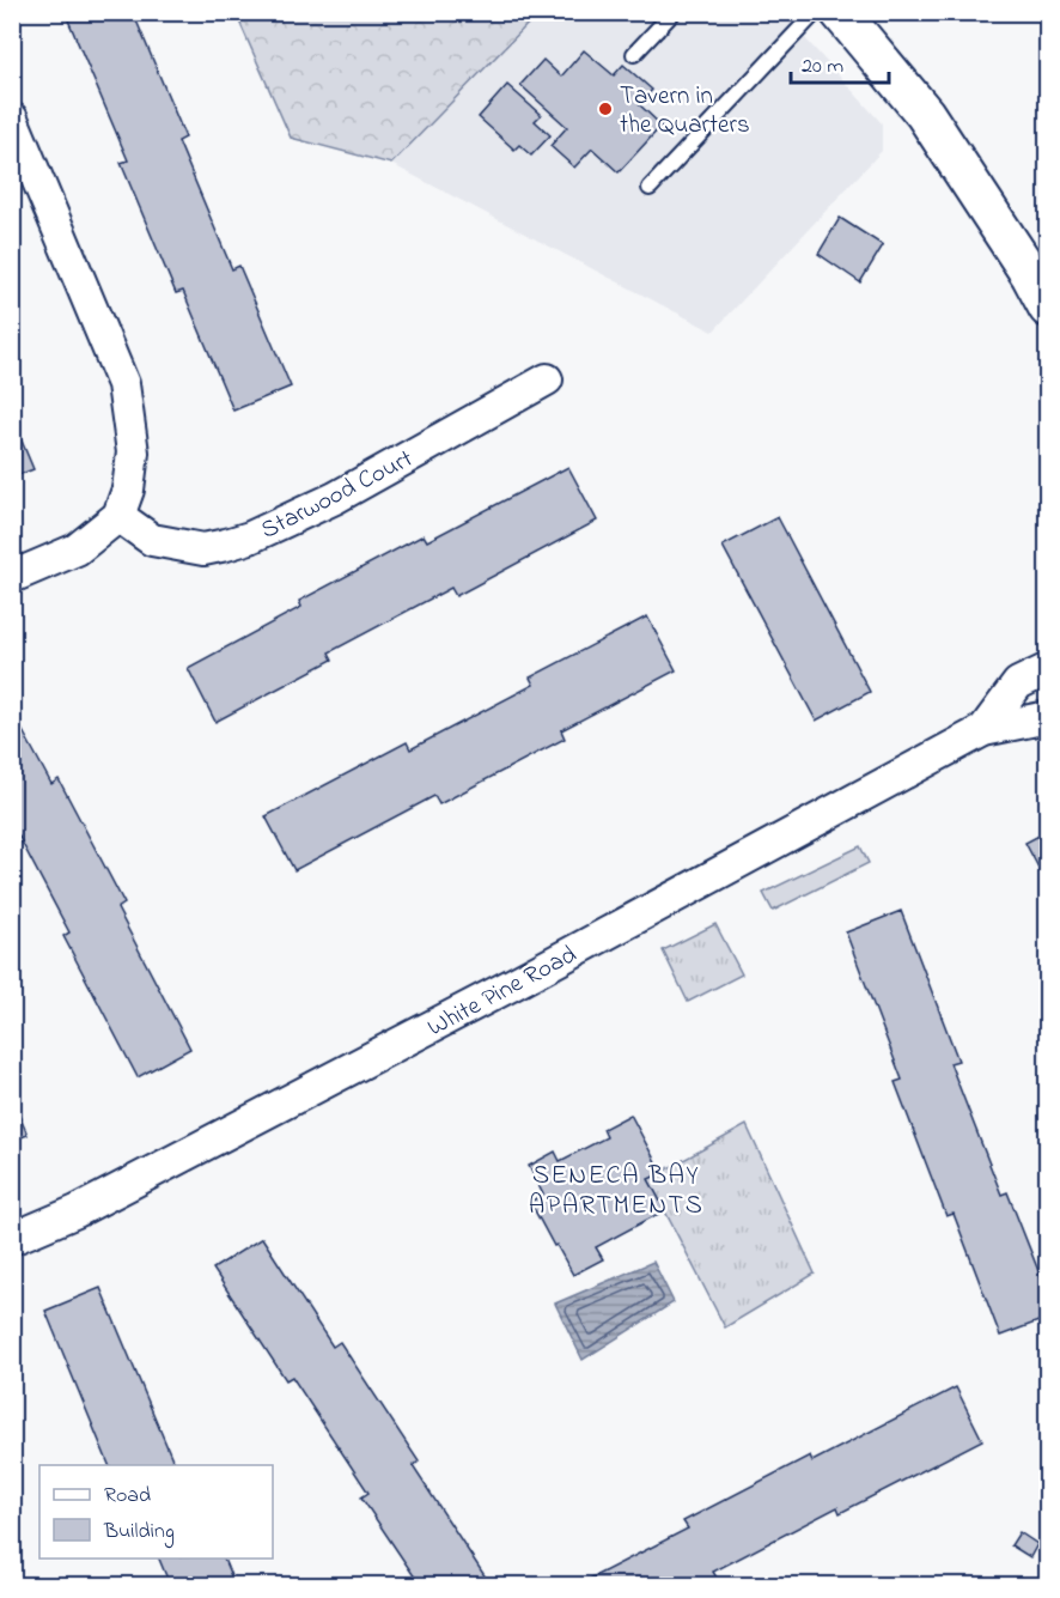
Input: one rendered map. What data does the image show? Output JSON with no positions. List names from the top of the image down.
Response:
{
  "streets": {
    "street": ["Starwood Court", "White Pine Road"]
  },
  "districts": ["SENECA BAY APARTMENTS"],
  "places": ["Tavern in the Quarters"],
  "legend": ["Road", "Building"],
  "scale_bar": "20 m"
}
